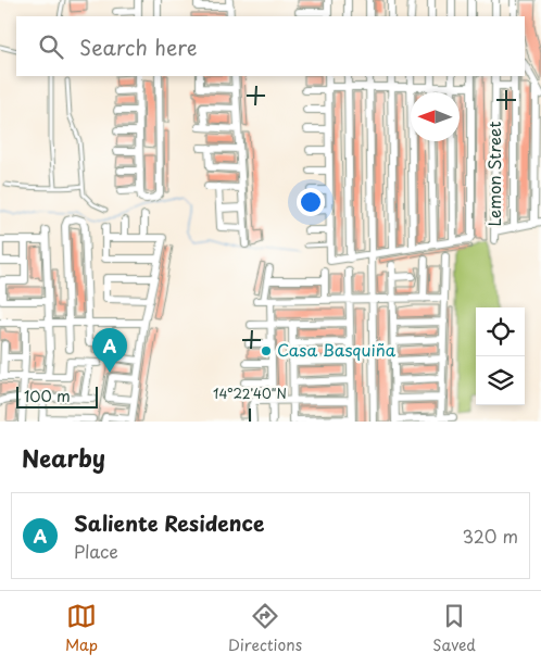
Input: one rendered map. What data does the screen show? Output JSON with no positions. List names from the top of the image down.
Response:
{
  "streets": {
    "street": ["Lemon Street"]
  },
  "places": ["Casa Basquiña"],
  "scale_bar": "100 m",
  "north": "left",
  "page": {
    "search": "Search here",
    "pins": "A",
    "scale": "100 m",
    "heading": "Nearby",
    "list": [
      {
        "mark": "A",
        "name": "Saliente Residence",
        "note": "Place",
        "value": "320 m"
      }
    ],
    "nav": ["Map", "Directions", "Saved"]
  },
  "coordinates": ["14°22'40\"N"]
}
